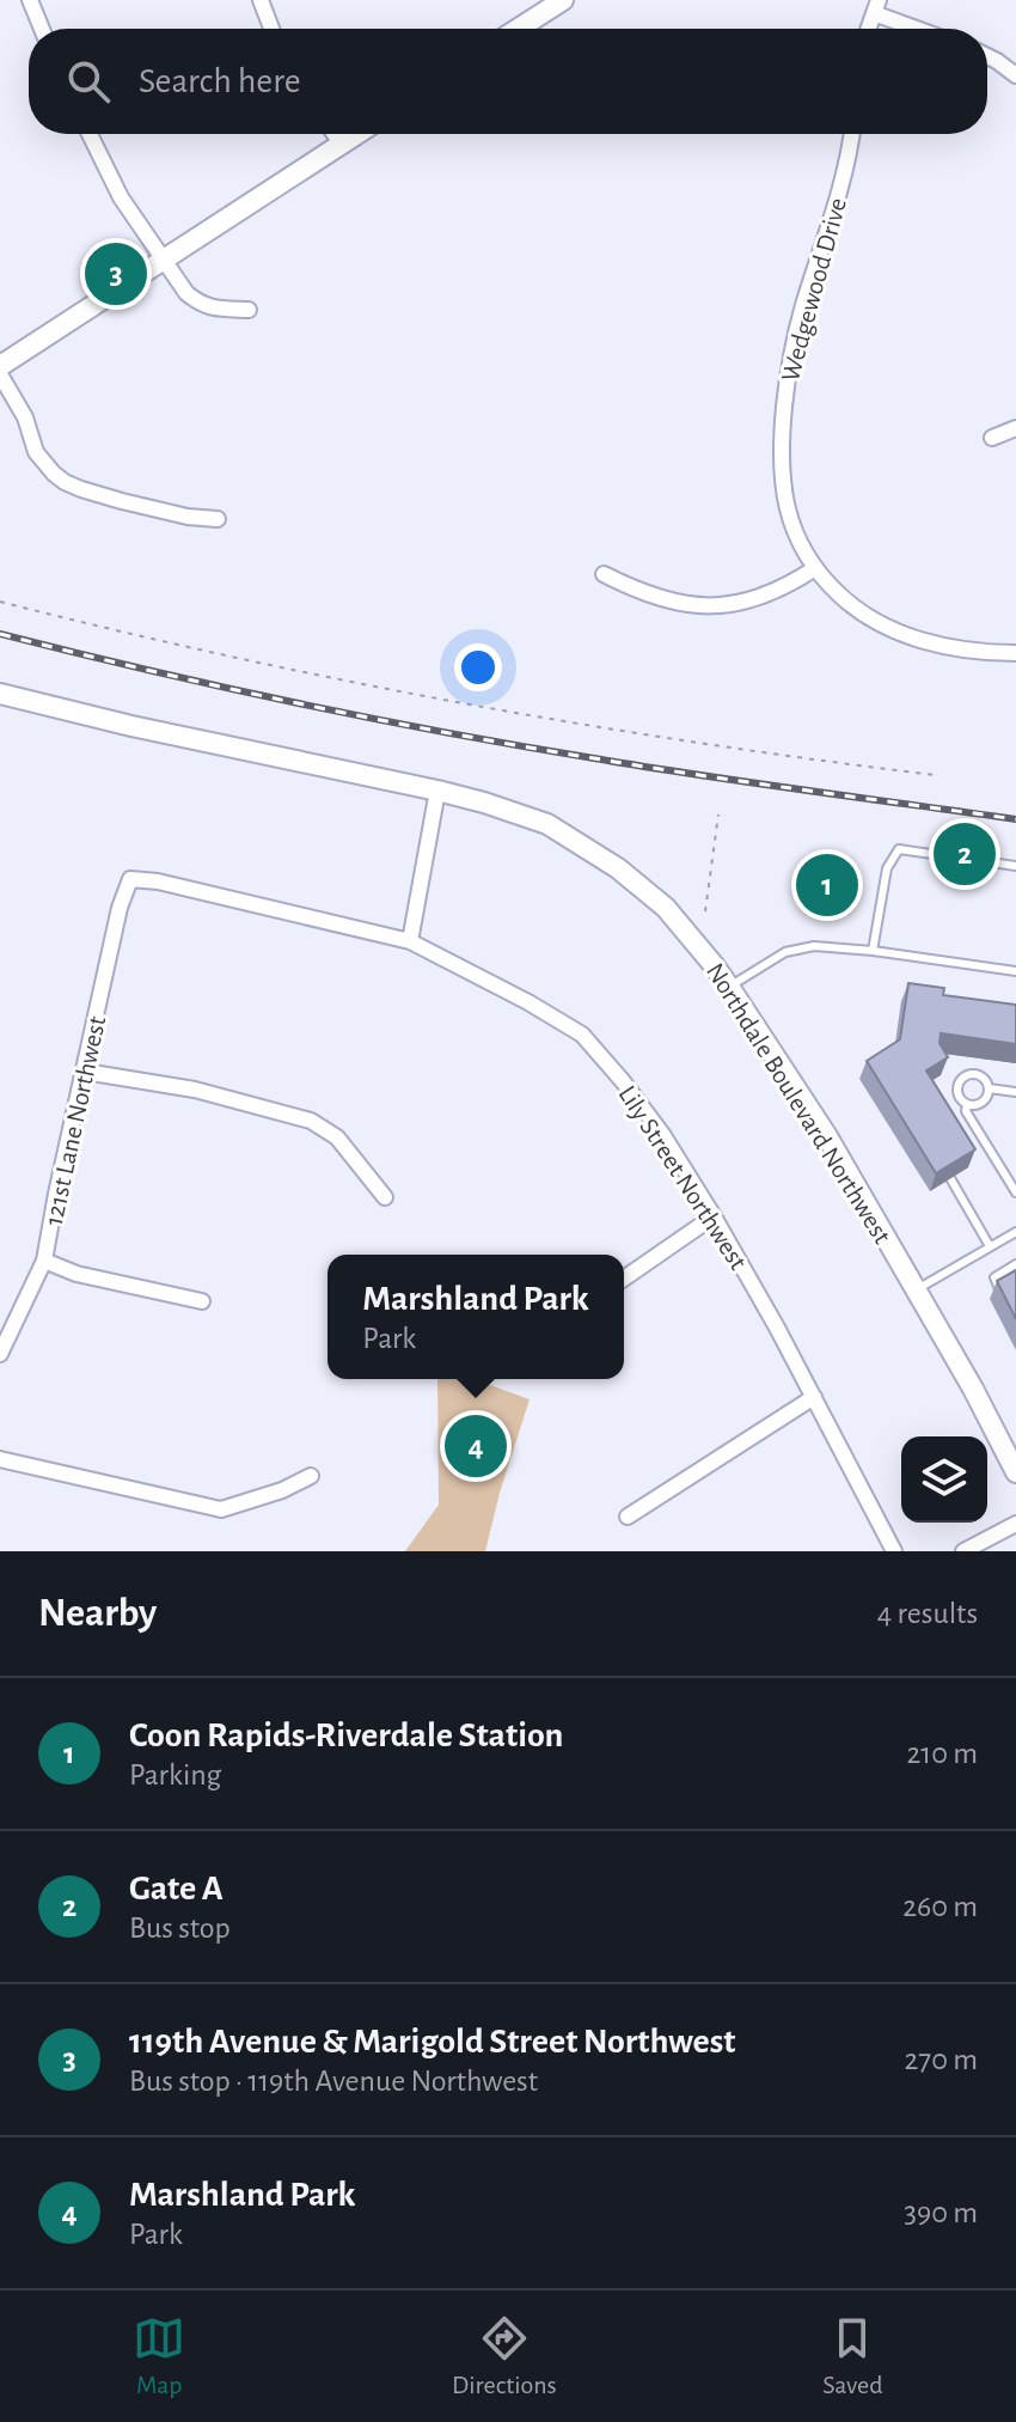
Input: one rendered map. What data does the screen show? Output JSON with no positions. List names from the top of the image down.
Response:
{
  "streets": {
    "street": [
      "Wedgewood Drive",
      "Northdale Boulevard Northwest",
      "121st Lane Northwest",
      "Lily Street Northwest"
    ]
  },
  "crossings": [
    ["121st Lane Northwest", "Lily Street Northwest"]
  ],
  "page": {
    "search": "Search here",
    "pins": [
      "3",
      "2",
      "1",
      "4"
    ],
    "popup": ["Marshland Park", "Park"],
    "heading": ["Nearby", "4 results"],
    "list": [
      {
        "mark": "1",
        "name": "Coon Rapids-Riverdale Station",
        "note": "Parking",
        "value": "210 m"
      },
      {
        "mark": "2",
        "name": "Gate A",
        "note": "Bus stop",
        "value": "260 m"
      },
      {
        "mark": "3",
        "name": "119th Avenue & Marigold Street Northwest",
        "note": "Bus stop · 119th Avenue Northwest",
        "value": "270 m"
      },
      {
        "mark": "4",
        "name": "Marshland Park",
        "note": "Park",
        "value": "390 m"
      }
    ],
    "nav": ["Map", "Directions", "Saved"]
  }
}
